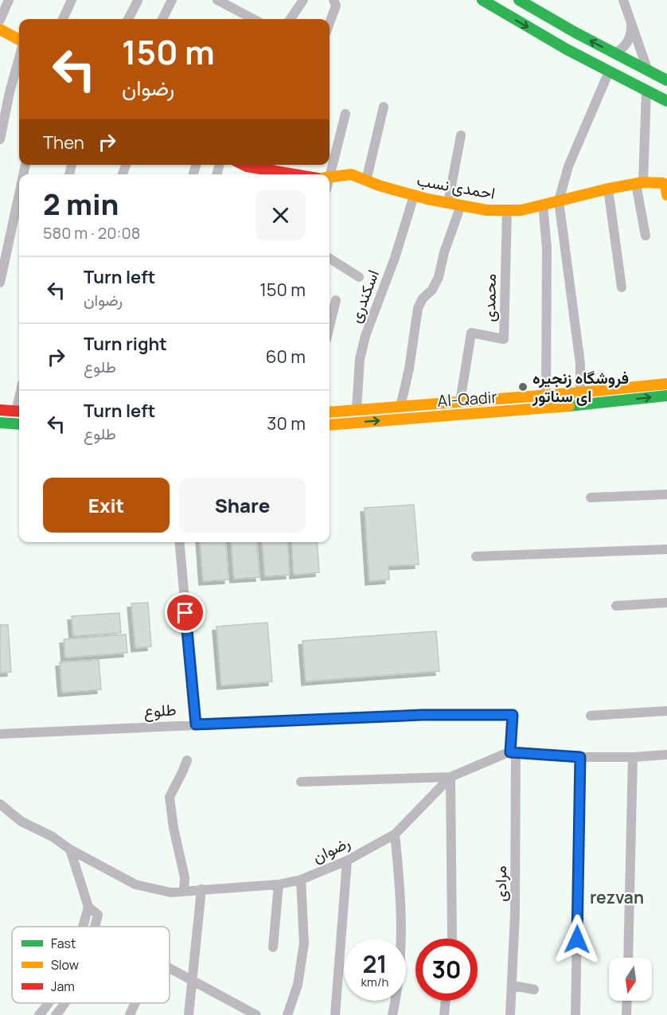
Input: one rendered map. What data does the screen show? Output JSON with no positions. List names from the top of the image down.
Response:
{
  "streets": {
    "main road": ["احمدی نسب", "Al-Qadir"],
    "street": [
      "اسکندری",
      "محمدی",
      "طلوع",
      "رضوان",
      "مرادی"
    ]
  },
  "crossings": [
    ["احمدی نسب", "اسکندری"],
    ["احمدی نسب", "محمدی"],
    ["اسکندری", "Al-Qadir"],
    ["محمدی", "Al-Qadir"],
    ["طلوع", "رضوان"],
    ["طلوع", "مرادی"],
    ["رضوان", "مرادی"]
  ],
  "districts": ["rezvan"],
  "places": ["فروشگاه زنجیره ای سناتور"],
  "legend": ["Fast", "Slow", "Jam"],
  "north": "bottom",
  "page": {
    "turn": ["150 m", "رضوان"],
    "then": "Then",
    "heading": ["2 min", "580 m · 20:08"],
    "list": [
      {
        "name": "Turn left",
        "note": "رضوان",
        "value": "150 m"
      },
      {
        "name": "Turn right",
        "note": "طلوع",
        "value": "60 m"
      },
      {
        "name": "Turn left",
        "note": "طلوع",
        "value": "30 m"
      }
    ],
    "buttons": ["Exit", "Share"],
    "speed": "21 km/h",
    "limit": "30"
  }
}
